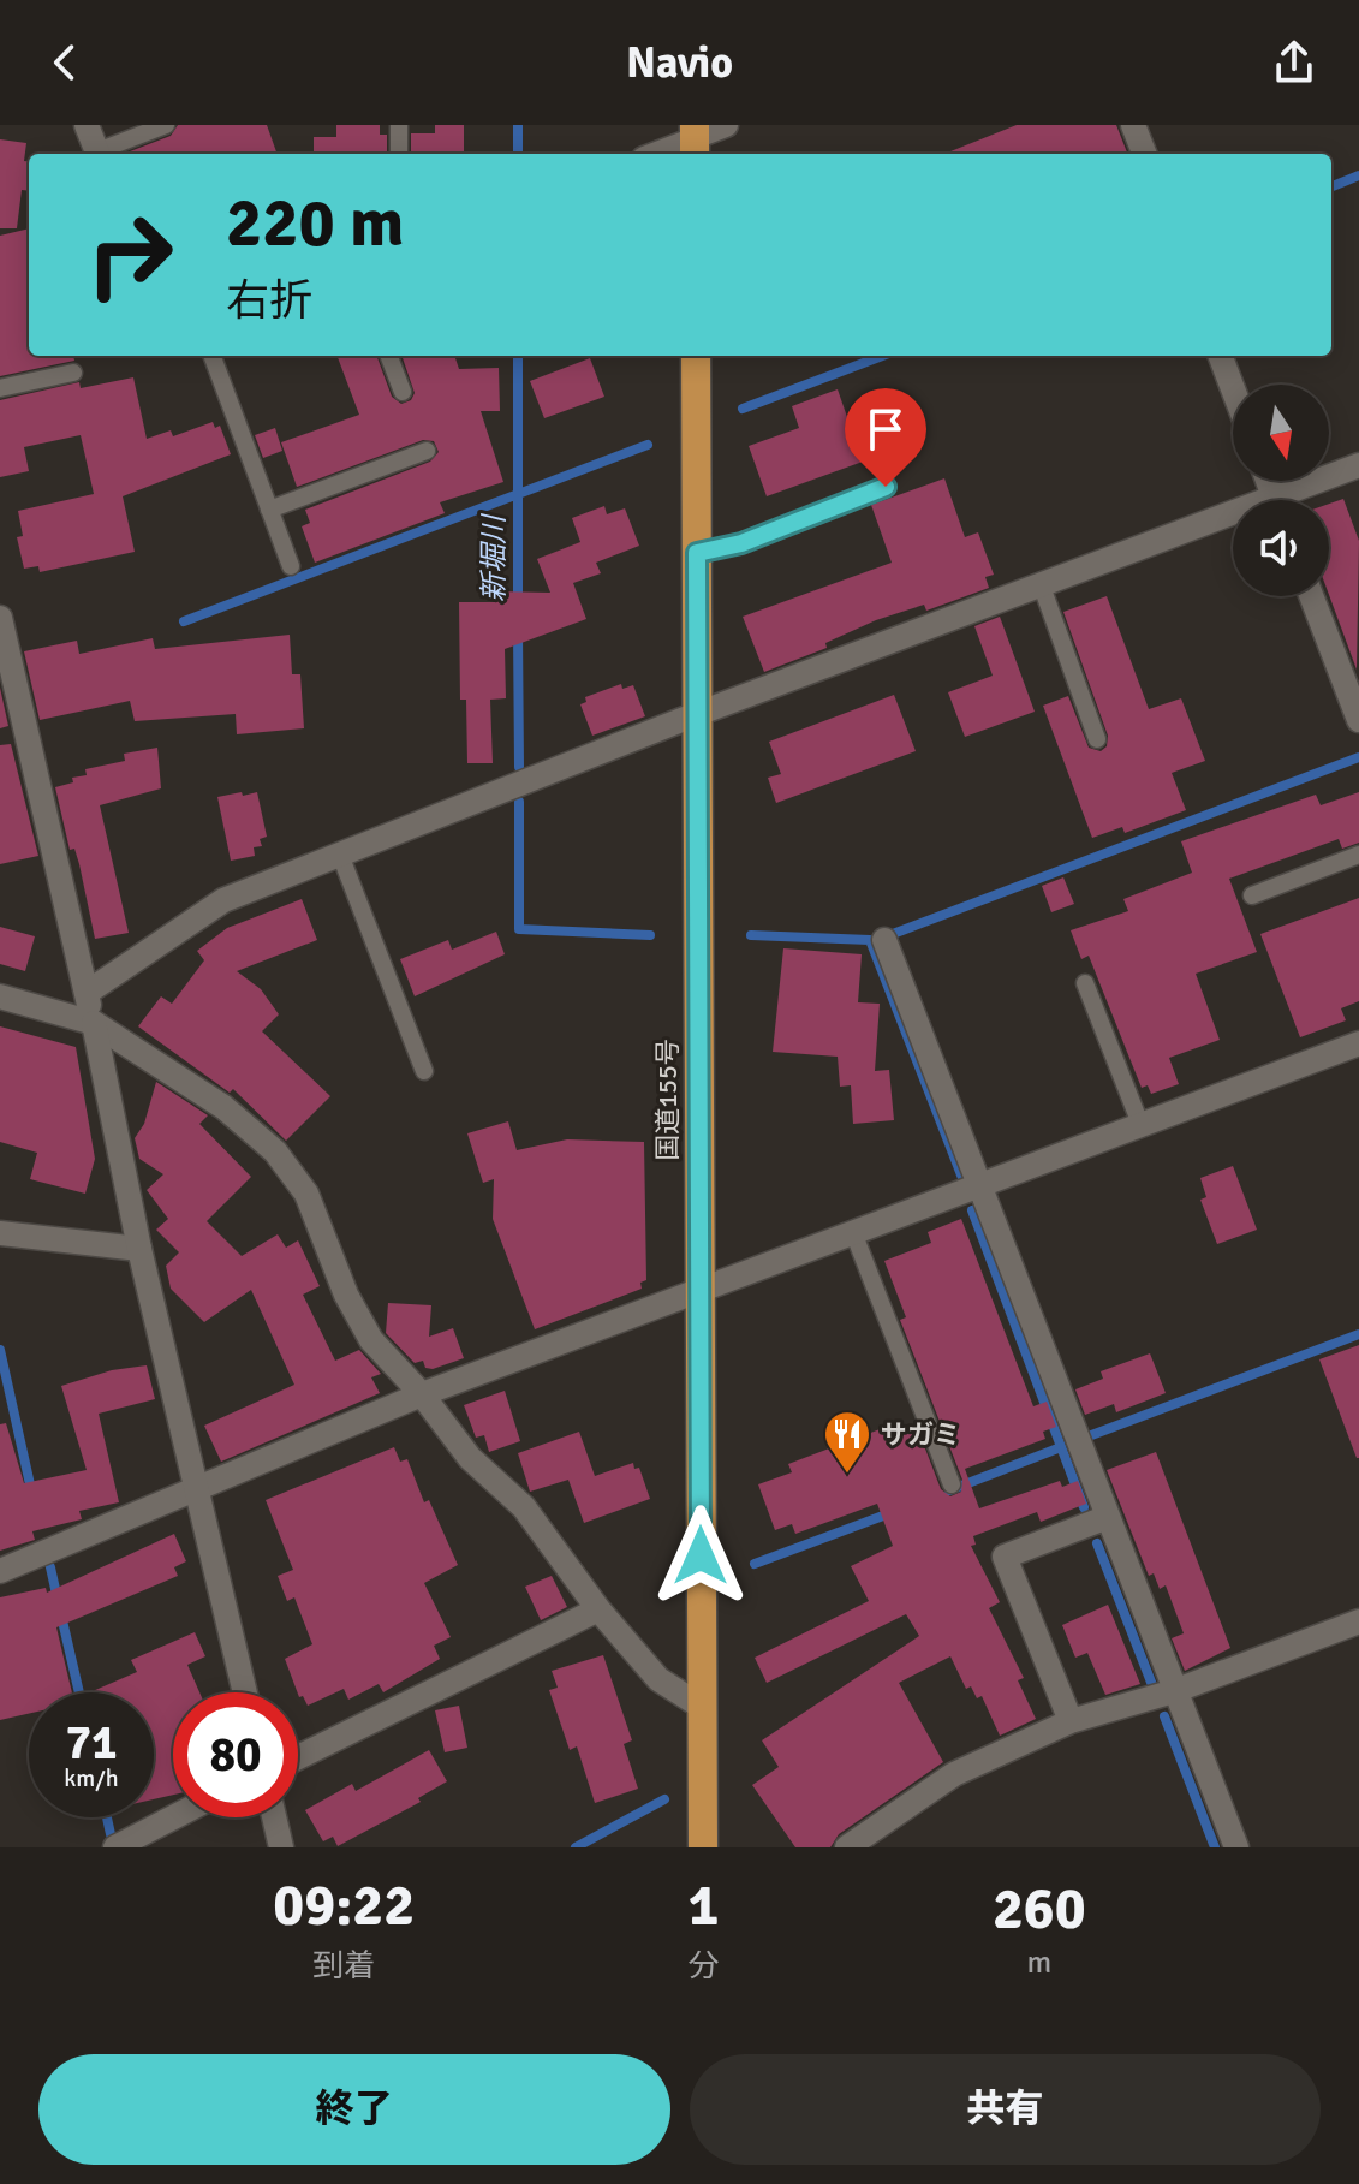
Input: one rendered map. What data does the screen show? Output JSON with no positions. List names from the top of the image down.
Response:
{
  "streets": {
    "highway": ["国道155号"]
  },
  "water": ["新堀川"],
  "places": {
    "restaurant": ["サガミ"]
  },
  "north": "bottom",
  "page": {
    "header": "Navio",
    "turn": ["220 m", "右折"],
    "speed": "71 km/h",
    "limit": "80",
    "eta": [
      "09:22",
      "到着",
      "1",
      "分",
      "260",
      "m"
    ],
    "buttons": ["終了", "共有"]
  }
}
